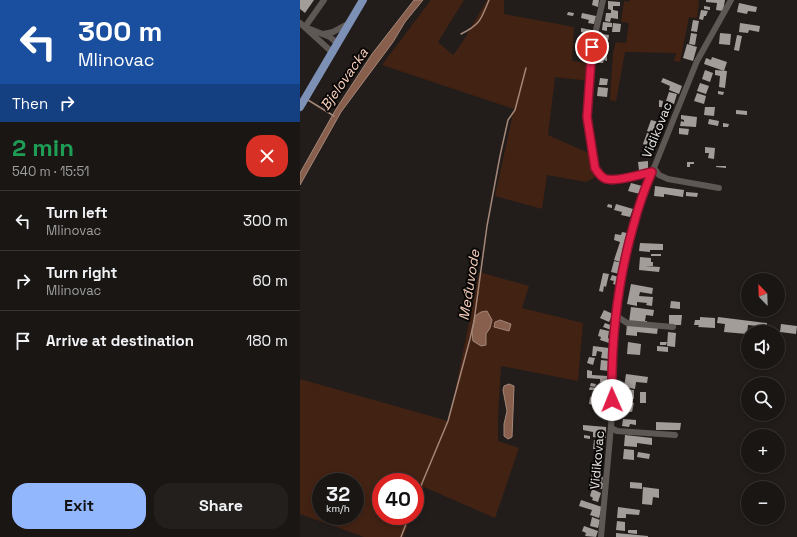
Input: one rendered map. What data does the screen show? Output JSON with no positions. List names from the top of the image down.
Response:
{
  "streets": {
    "street": ["Vidikovac"]
  },
  "water": ["Bjelovacka", "Međuvode"],
  "north": "top left",
  "page": {
    "turn": ["300 m", "Mlinovac"],
    "then": "Then",
    "heading": ["2 min", "540 m · 15:51"],
    "list": [
      {
        "name": "Turn left",
        "note": "Mlinovac",
        "value": "300 m"
      },
      {
        "name": "Turn right",
        "note": "Mlinovac",
        "value": "60 m"
      },
      {
        "name": "Arrive at destination",
        "value": "180 m"
      }
    ],
    "map_buttons": ["+", "−"],
    "speed": "32 km/h",
    "limit": "40",
    "buttons": ["Exit", "Share"]
  }
}
